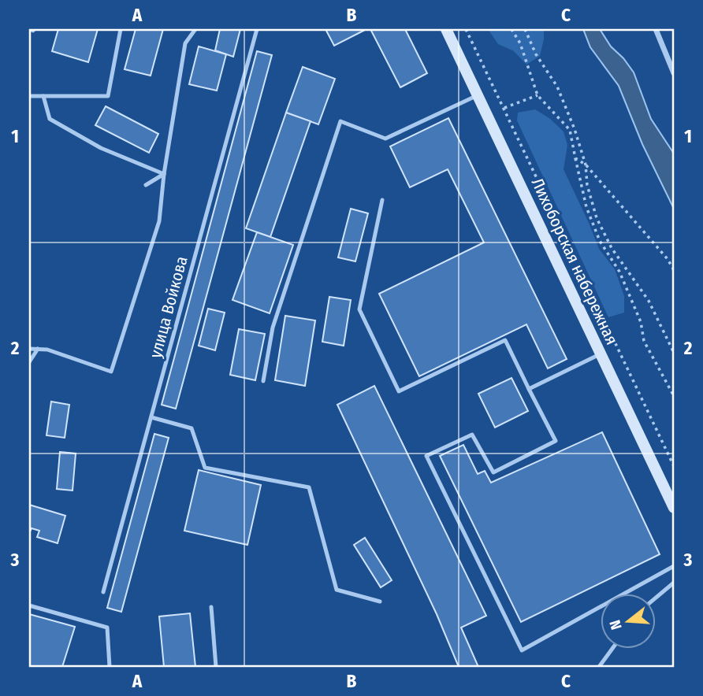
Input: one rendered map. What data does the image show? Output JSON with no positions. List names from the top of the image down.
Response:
{
  "streets": {
    "street": ["Лихоборская набережная"],
    "lane": ["улица Войкова"]
  },
  "north": "left",
  "grid": {
    "columns": ["A", "B", "C"],
    "rows": ["1", "2", "3"]
  }
}
